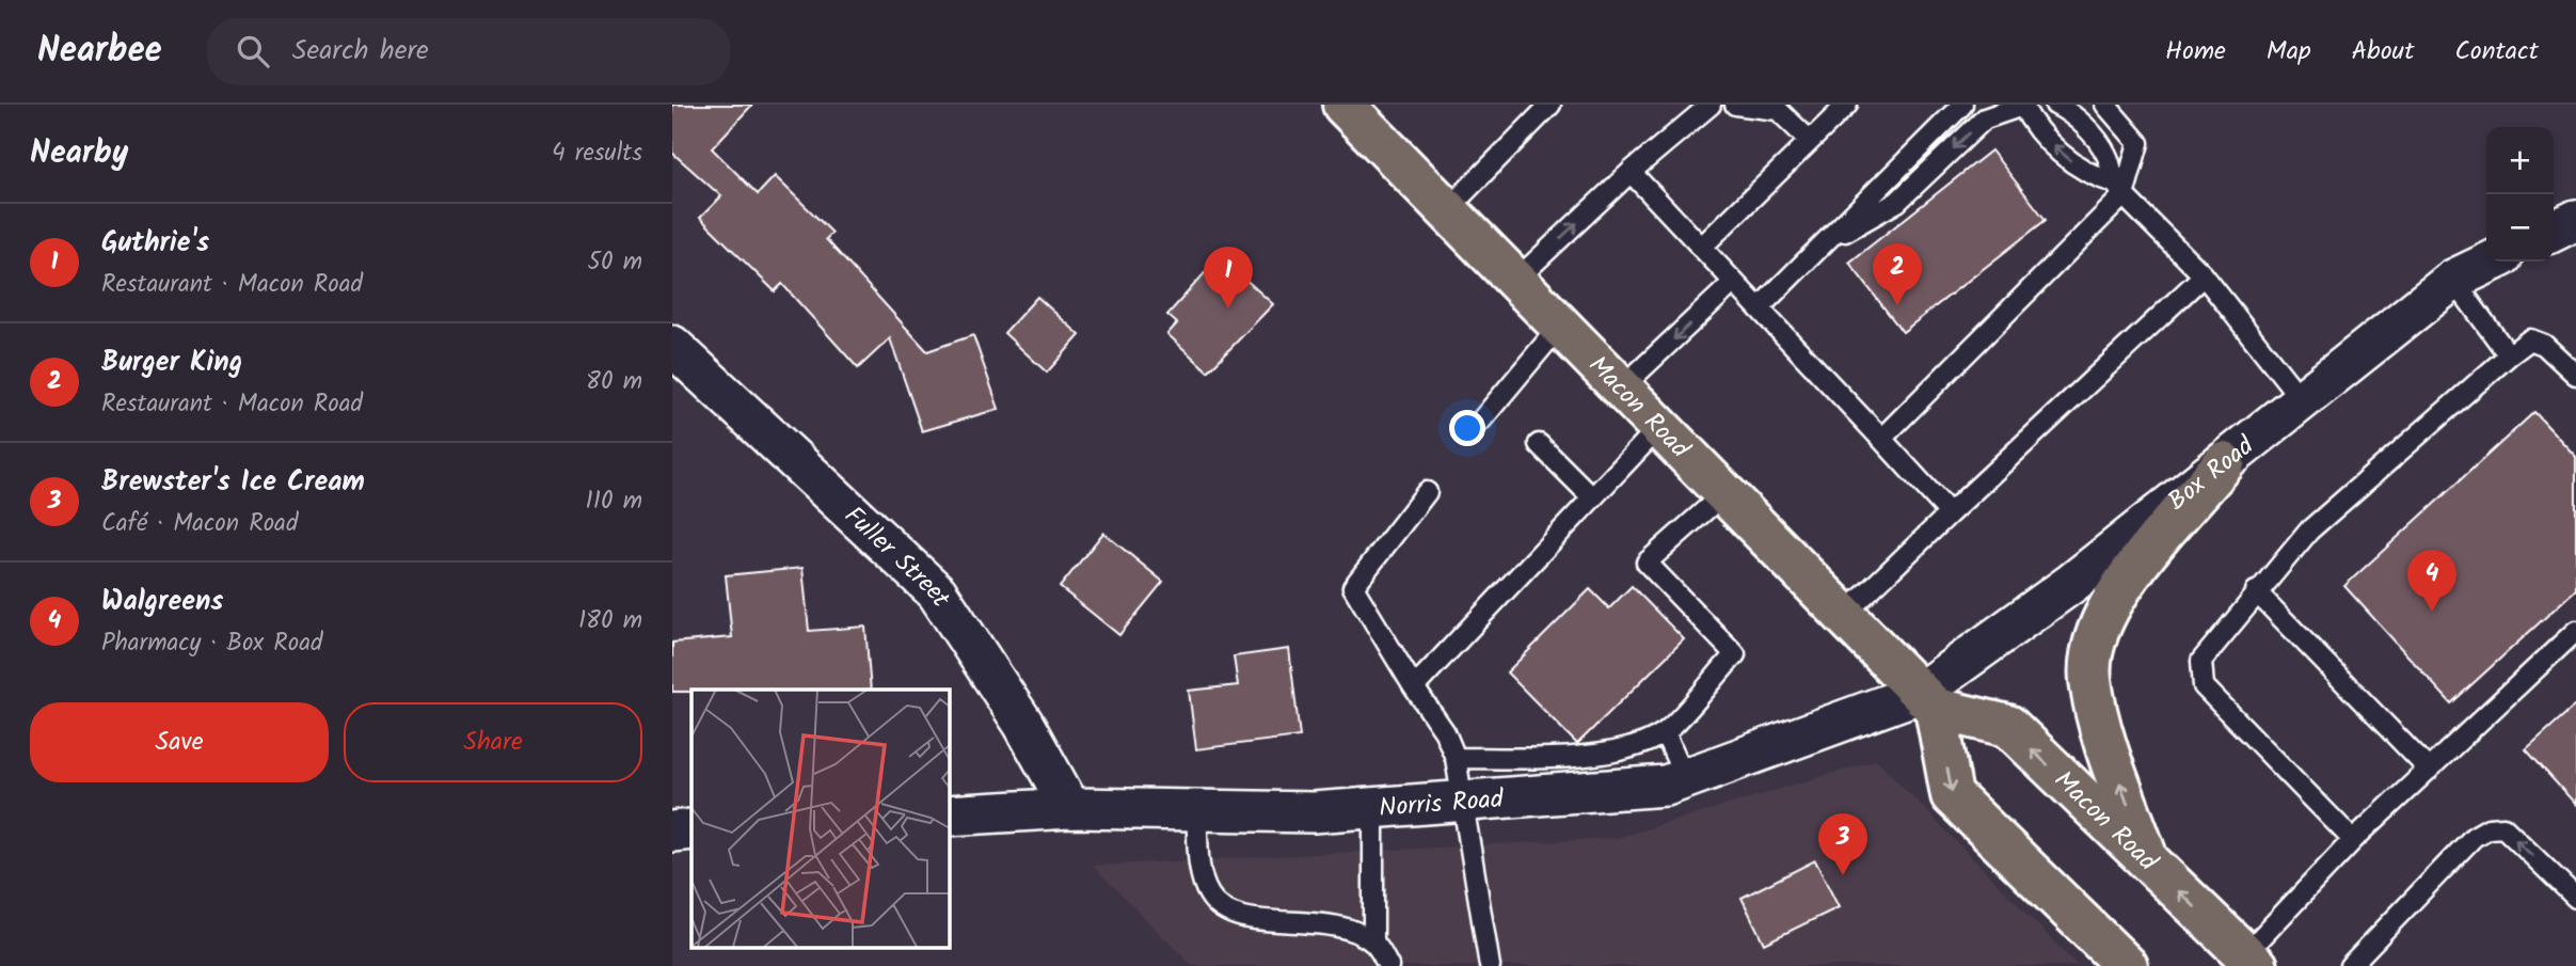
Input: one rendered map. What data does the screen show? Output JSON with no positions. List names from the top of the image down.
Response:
{
  "streets": {
    "main road": ["Macon Road"],
    "street": ["Box Road", "Fuller Street", "Norris Road"]
  },
  "crossings": [
    ["Macon Road", "Box Road"],
    ["Macon Road", "Norris Road"],
    ["Box Road", "Norris Road"],
    ["Fuller Street", "Norris Road"]
  ],
  "page": {
    "header": "Nearbee",
    "search": "Search here",
    "nav": [
      "Home",
      "Map",
      "About",
      "Contact"
    ],
    "heading": ["Nearby", "4 results"],
    "map_buttons": ["+", "−"],
    "list": [
      {
        "mark": "1",
        "name": "Guthrie's",
        "note": "Restaurant · Macon Road",
        "value": "50 m"
      },
      {
        "mark": "2",
        "name": "Burger King",
        "note": "Restaurant · Macon Road",
        "value": "80 m"
      },
      {
        "mark": "3",
        "name": "Brewster's Ice Cream",
        "note": "Café · Macon Road",
        "value": "110 m"
      },
      {
        "mark": "4",
        "name": "Walgreens",
        "note": "Pharmacy · Box Road",
        "value": "180 m"
      }
    ],
    "pins": [
      "2",
      "1",
      "4",
      "3"
    ],
    "buttons": ["Save", "Share"]
  }
}
